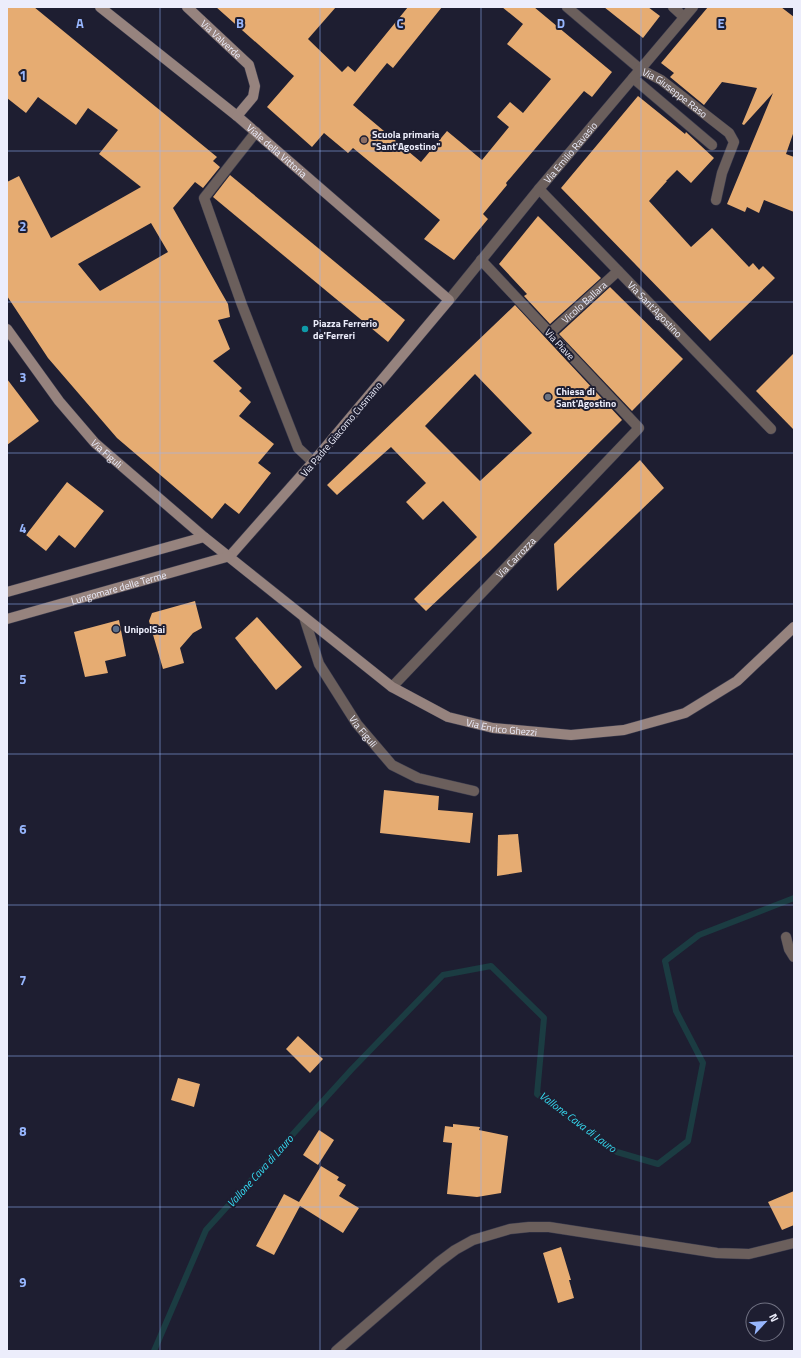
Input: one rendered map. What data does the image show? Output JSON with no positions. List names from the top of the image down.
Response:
{
  "streets": {
    "street": [
      "Via Valverde",
      "Via Giuseppe Raso",
      "Viale della Vittoria",
      "Via Emilio Ravasio",
      "Vicolo Ballara",
      "Via Sant'Agostino",
      "Via Piave",
      "Via Padre Giacomo Cusmano",
      "Via Figuli",
      "Via Carrozza",
      "Lungomare delle Terme",
      "Via Enrico Ghezzi"
    ]
  },
  "crossings": [
    ["Via Valverde", "Viale della Vittoria"],
    ["Via Giuseppe Raso", "Via Emilio Ravasio"],
    ["Viale della Vittoria", "Via Emilio Ravasio"],
    ["Viale della Vittoria", "Via Padre Giacomo Cusmano"],
    ["Via Emilio Ravasio", "Via Sant'Agostino"],
    ["Via Emilio Ravasio", "Via Piave"],
    ["Via Emilio Ravasio", "Via Padre Giacomo Cusmano"],
    ["Vicolo Ballara", "Via Sant'Agostino"],
    ["Vicolo Ballara", "Via Piave"],
    ["Via Piave", "Via Carrozza"],
    ["Via Padre Giacomo Cusmano", "Via Figuli"],
    ["Via Padre Giacomo Cusmano", "Lungomare delle Terme"],
    ["Via Padre Giacomo Cusmano", "Via Enrico Ghezzi"],
    ["Via Figuli", "Lungomare delle Terme"],
    ["Via Figuli", "Via Enrico Ghezzi"],
    ["Via Carrozza", "Via Enrico Ghezzi"],
    ["Lungomare delle Terme", "Via Enrico Ghezzi"]
  ],
  "water": ["Vallone Cava di Lauro"],
  "places": [
    "Scuola primaria \"Sant'Agostino\"",
    "Piazza Ferrerio de'Ferreri",
    "Chiesa di Sant'Agostino",
    "UnipolSai"
  ],
  "north": "top right",
  "grid": {
    "columns": [
      "A",
      "B",
      "C",
      "D",
      "E"
    ],
    "rows": [
      "1",
      "2",
      "3",
      "4",
      "5",
      "6",
      "7",
      "8",
      "9"
    ]
  }
}
